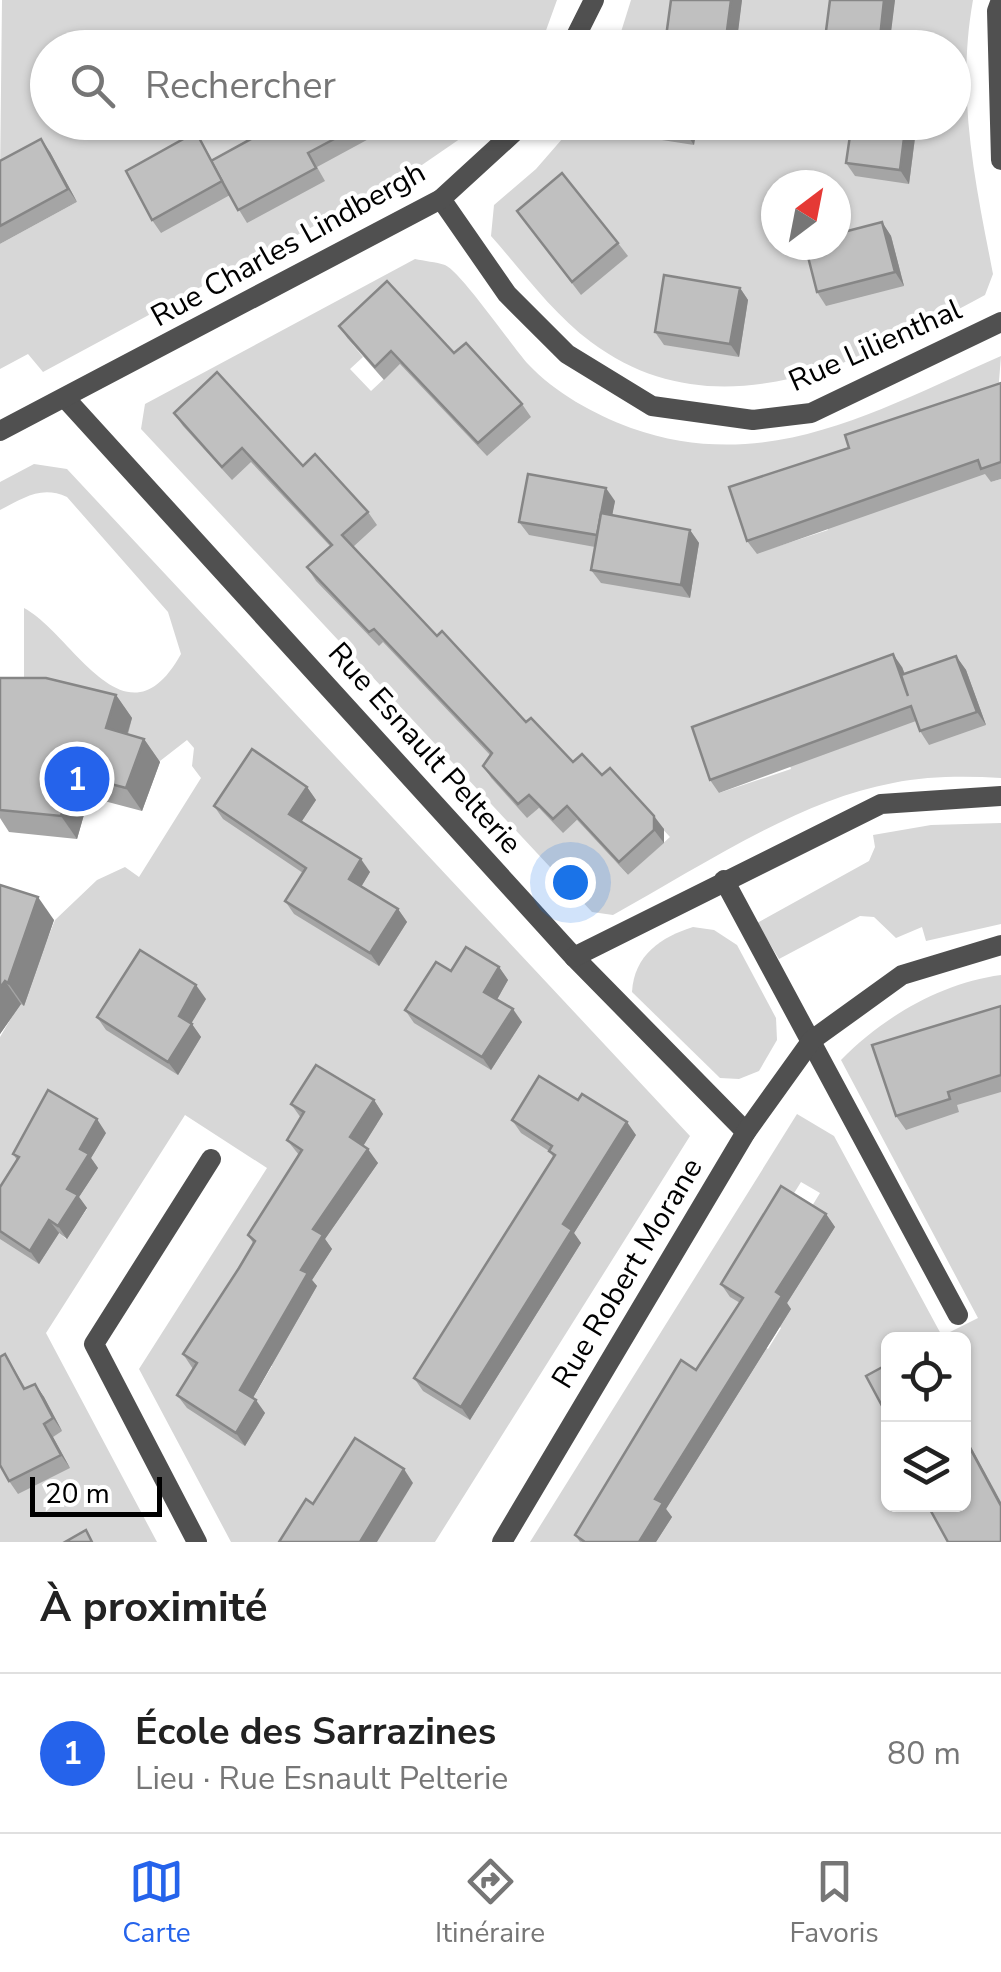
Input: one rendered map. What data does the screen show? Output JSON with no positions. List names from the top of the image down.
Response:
{
  "streets": {
    "street": [
      "Rue Charles Lindbergh",
      "Rue Lilienthal",
      "Rue Esnault Pelterie",
      "Rue Robert Morane"
    ]
  },
  "crossings": [
    ["Rue Charles Lindbergh", "Rue Lilienthal"],
    ["Rue Charles Lindbergh", "Rue Esnault Pelterie"],
    ["Rue Esnault Pelterie", "Rue Robert Morane"]
  ],
  "scale_bar": "20 m",
  "north": "top right",
  "page": {
    "search": "Rechercher",
    "pins": "1",
    "scale": "20 m",
    "heading": "À proximité",
    "list": [
      {
        "mark": "1",
        "name": "École des Sarrazines",
        "note": "Lieu · Rue Esnault Pelterie",
        "value": "80 m"
      }
    ],
    "nav": ["Carte", "Itinéraire", "Favoris"]
  }
}
